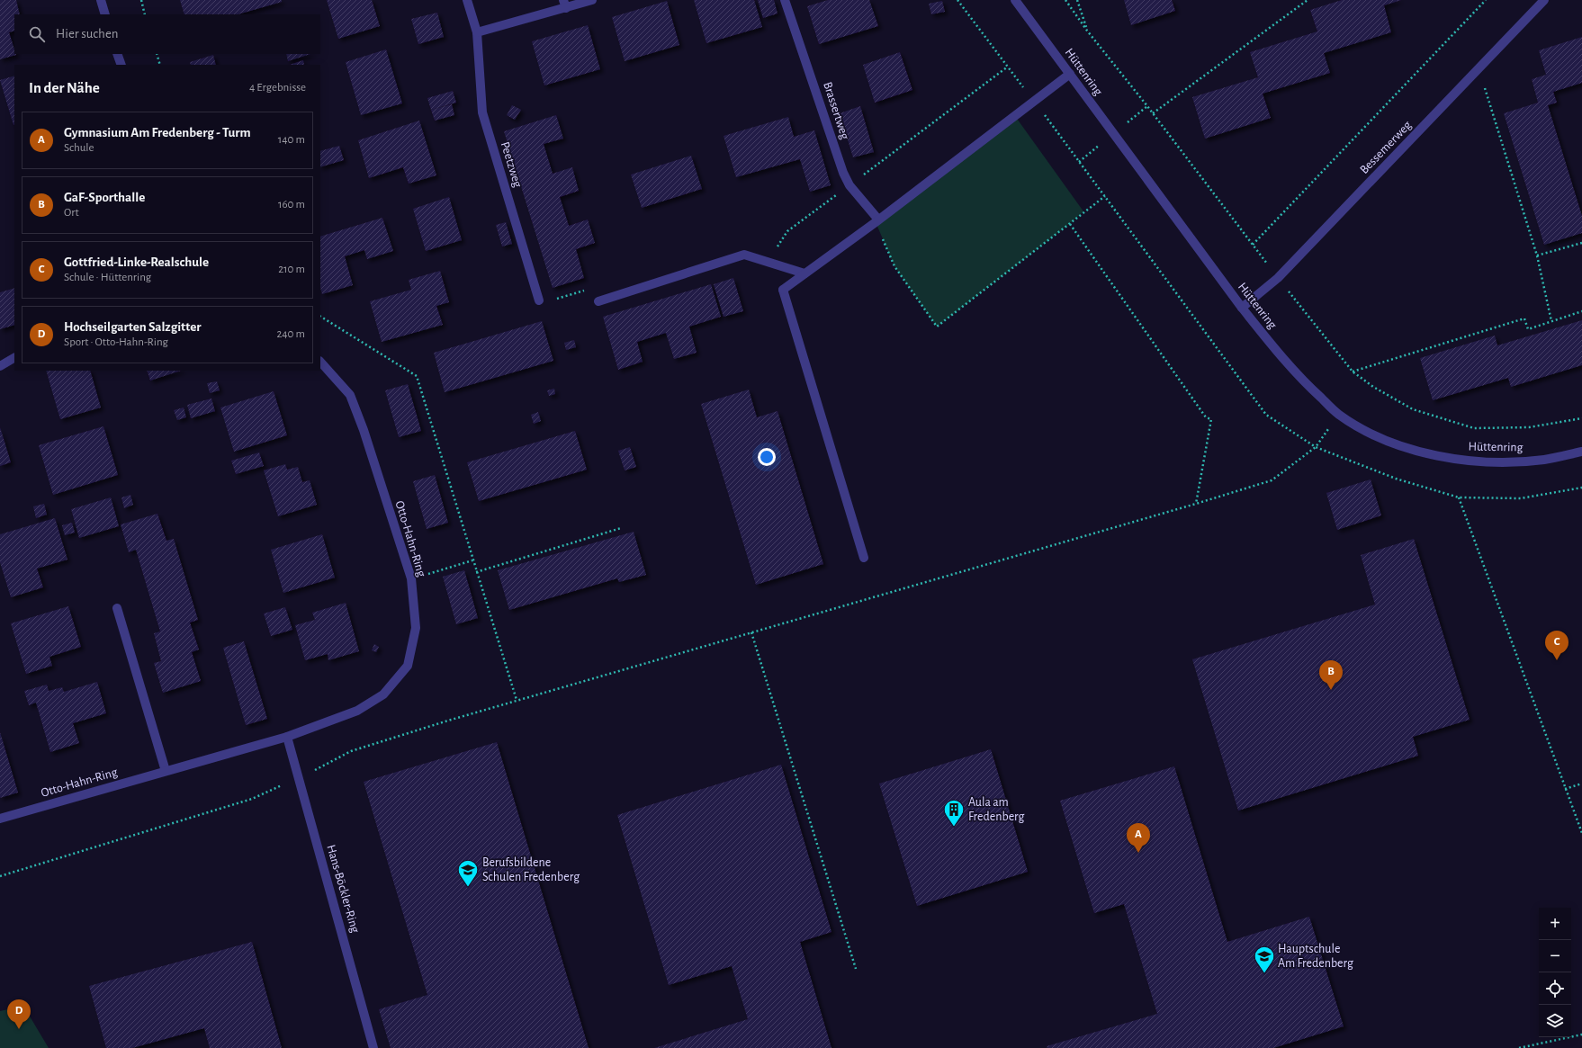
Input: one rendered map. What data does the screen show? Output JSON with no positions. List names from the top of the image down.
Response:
{
  "streets": {
    "street": [
      "Hüttenring",
      "Brassertweg",
      "Bessemerweg",
      "Peetzweg",
      "Otto-Hahn-Ring",
      "Hans-Böckler-Ring"
    ]
  },
  "crossings": [
    ["Hüttenring", "Bessemerweg"],
    ["Otto-Hahn-Ring", "Hans-Böckler-Ring"]
  ],
  "places": {
    "building": ["Aula am Fredenberg"],
    "school or university": ["Berufsbildene Schulen Fredenberg", "Hauptschule Am Fredenberg"]
  },
  "page": {
    "search": "Hier suchen",
    "heading": ["In der Nähe", "4 Ergebnisse"],
    "list": [
      {
        "mark": "A",
        "name": "Gymnasium Am Fredenberg - Turm",
        "note": "Schule",
        "value": "140 m"
      },
      {
        "mark": "B",
        "name": "GaF-Sporthalle",
        "note": "Ort",
        "value": "160 m"
      },
      {
        "mark": "C",
        "name": "Gottfried-Linke-Realschule",
        "note": "Schule · Hüttenring",
        "value": "210 m"
      },
      {
        "mark": "D",
        "name": "Hochseilgarten Salzgitter",
        "note": "Sport · Otto-Hahn-Ring",
        "value": "240 m"
      }
    ],
    "pins": [
      "C",
      "B",
      "A",
      "D"
    ],
    "map_buttons": ["+", "−"]
  }
}
